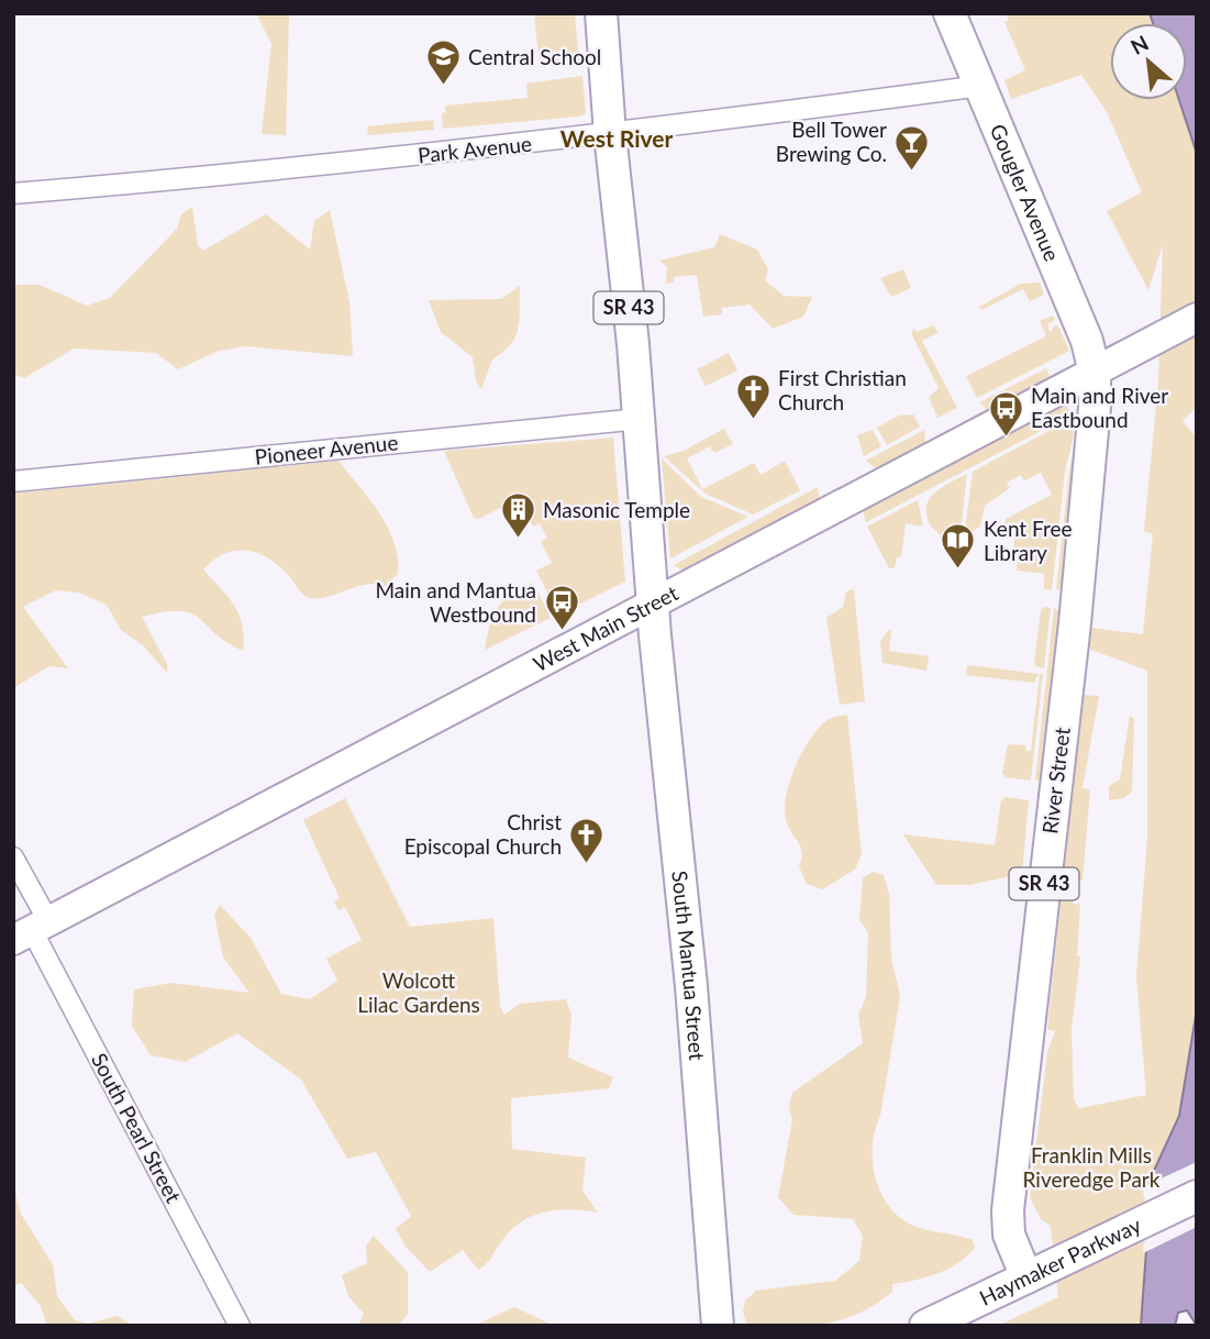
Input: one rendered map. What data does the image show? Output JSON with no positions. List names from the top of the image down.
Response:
{
  "streets": {
    "main road": [
      "Gougler Avenue",
      "SR 43",
      "West Main Street",
      "River Street",
      "South Mantua Street",
      "Haymaker Parkway"
    ],
    "street": ["Park Avenue", "Pioneer Avenue", "South Pearl Street"]
  },
  "crossings": [
    ["Park Avenue", "Gougler Avenue"],
    ["Park Avenue", "SR 43"],
    ["Gougler Avenue", "West Main Street"],
    ["Gougler Avenue", "River Street"],
    ["SR 43", "Pioneer Avenue"],
    ["SR 43", "West Main Street"],
    ["SR 43", "South Mantua Street"],
    ["West Main Street", "River Street"],
    ["West Main Street", "South Mantua Street"],
    ["West Main Street", "South Pearl Street"],
    ["River Street", "Haymaker Parkway"]
  ],
  "districts": ["West River"],
  "parks": ["Wolcott Lilac Gardens", "Franklin Mills Riveredge Park"],
  "places": {
    "school or university": ["Central School"],
    "bar": ["Bell Tower Brewing Co."],
    "church": ["First Christian Church", "Christ Episcopal Church"],
    "bus stop": ["Main and River Eastbound", "Main and Mantua Westbound"],
    "building": ["Masonic Temple"],
    "library": ["Kent Free Library"]
  },
  "north": "top left"
}
